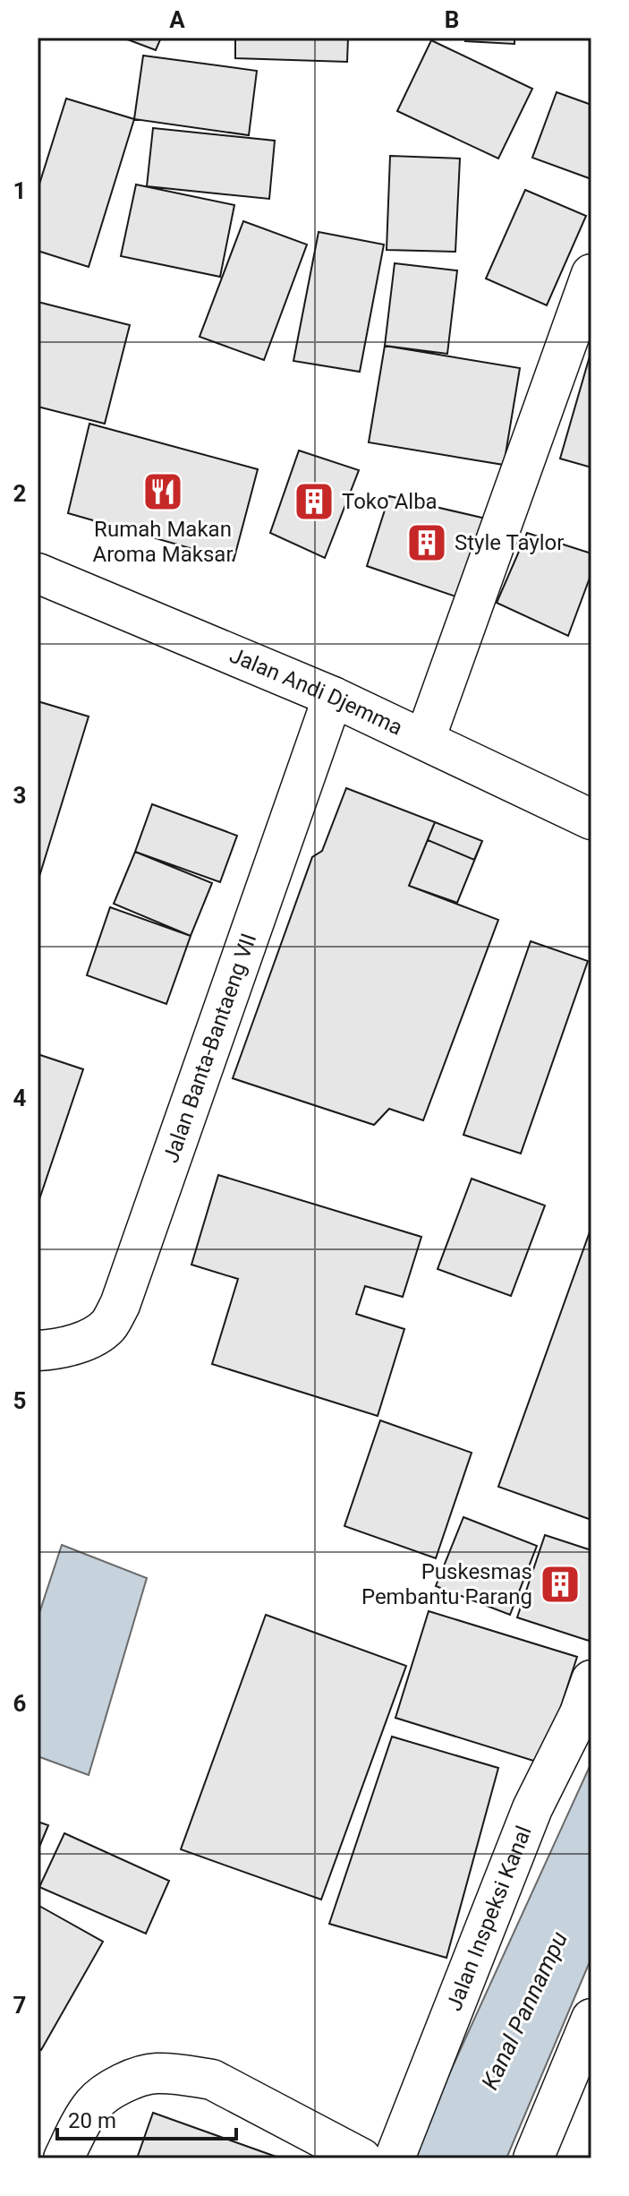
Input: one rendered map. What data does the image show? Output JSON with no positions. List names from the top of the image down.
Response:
{
  "streets": {
    "street": ["Jalan Andi Djemma", "Jalan Banta-Bantaeng VII", "Jalan Inspeksi Kanal"]
  },
  "crossings": [
    ["Jalan Andi Djemma", "Jalan Banta-Bantaeng VII"]
  ],
  "water": ["Kanal Pannampu"],
  "places": {
    "restaurant": ["Rumah Makan Aroma Maksar"],
    "building": ["Toko Alba", "Style Taylor", "Puskesmas Pembantu Parang"]
  },
  "scale_bar": "20 m",
  "grid": {
    "columns": ["A", "B"],
    "rows": [
      "1",
      "2",
      "3",
      "4",
      "5",
      "6",
      "7"
    ]
  }
}
